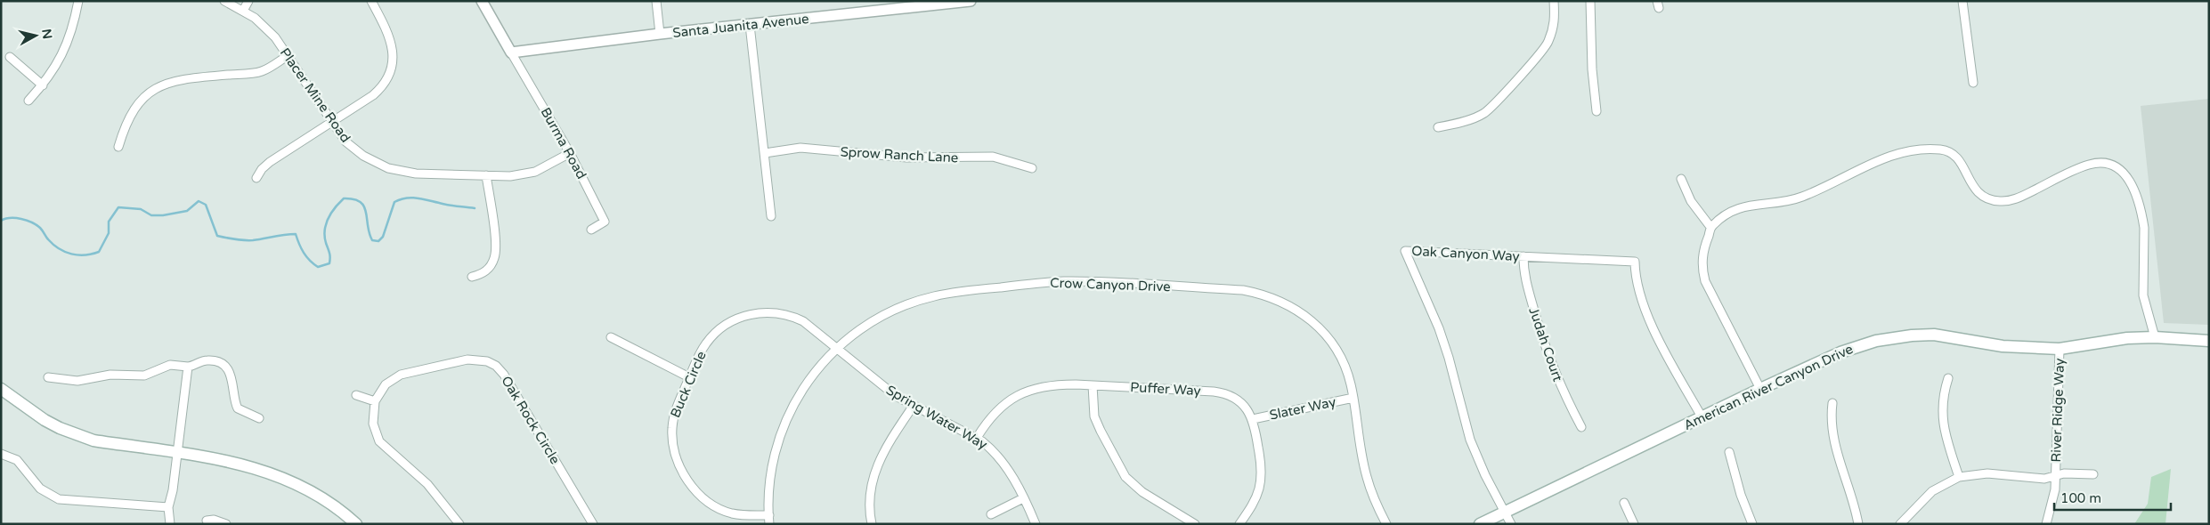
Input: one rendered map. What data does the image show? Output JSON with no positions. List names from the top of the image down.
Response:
{
  "streets": {
    "main road": ["American River Canyon Drive"],
    "street": [
      "Santa Juanita Avenue",
      "Placer Mine Road",
      "Burma Road",
      "Sprow Ranch Lane",
      "Oak Canyon Way",
      "Crow Canyon Drive",
      "Judah Court",
      "Buck Circle",
      "Puffer Way",
      "Slater Way",
      "River Ridge Way",
      "Spring Water Way",
      "Oak Rock Circle"
    ]
  },
  "crossings": [
    ["Santa Juanita Avenue", "Burma Road"],
    ["Placer Mine Road", "Burma Road"],
    ["Oak Canyon Way", "Judah Court"],
    ["Oak Canyon Way", "American River Canyon Drive"],
    ["Crow Canyon Drive", "Buck Circle"],
    ["Crow Canyon Drive", "Slater Way"],
    ["Crow Canyon Drive", "Spring Water Way"],
    ["Buck Circle", "Spring Water Way"],
    ["American River Canyon Drive", "River Ridge Way"],
    ["Puffer Way", "Slater Way"],
    ["Puffer Way", "Spring Water Way"]
  ],
  "scale_bar": "100 m",
  "north": "right"
}
